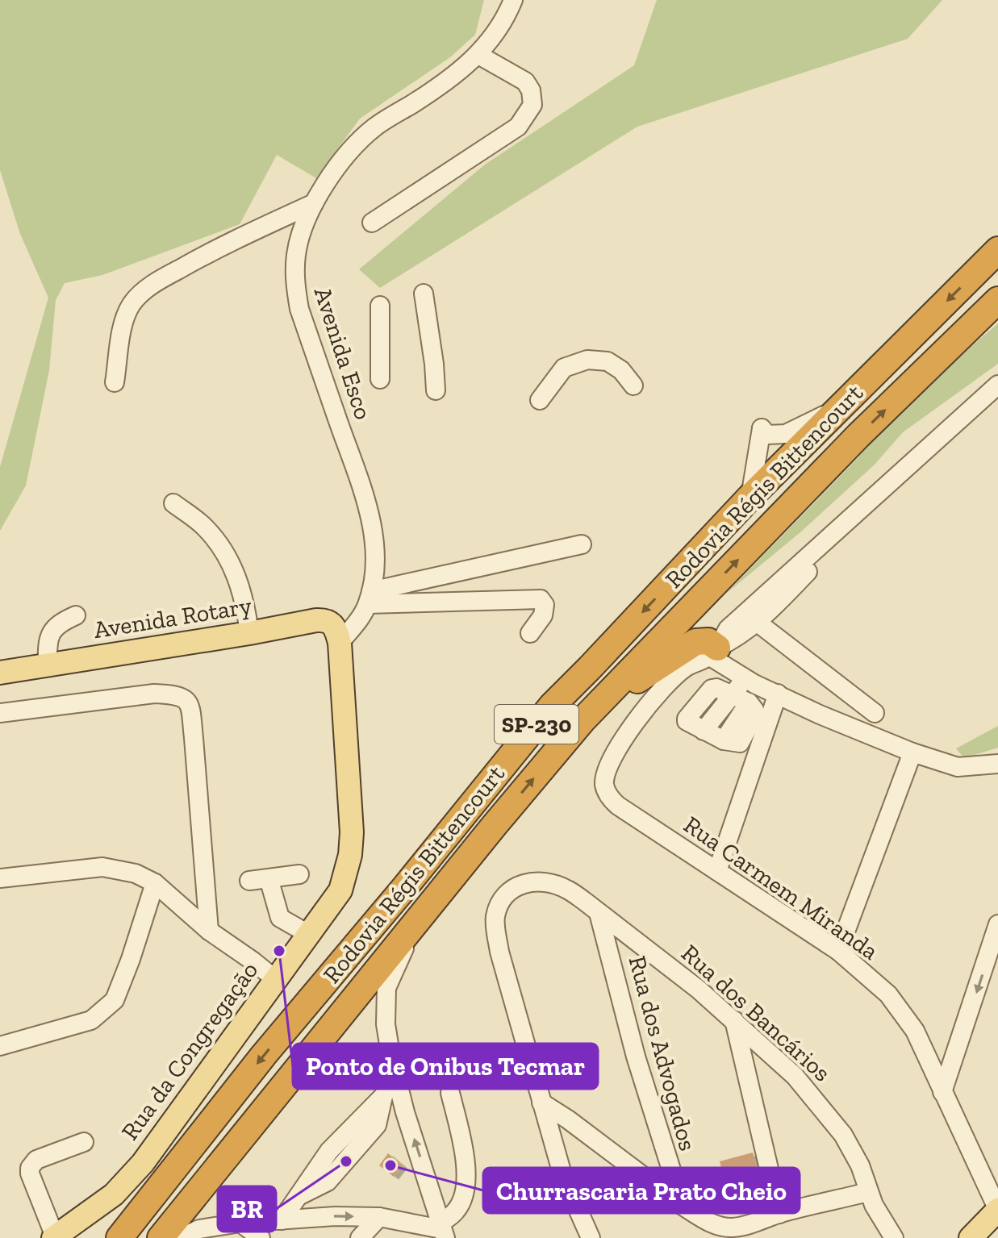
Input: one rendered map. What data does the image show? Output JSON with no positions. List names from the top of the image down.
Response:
{
  "streets": {
    "highway": ["Rodovia Régis Bittencourt", "SP-230"],
    "main road": ["Avenida Rotary", "Rua da Congregação"],
    "street": [
      "Avenida Esco",
      "Rua Carmem Miranda",
      "Rua dos Bancários",
      "Rua dos Advogados"
    ]
  },
  "crossings": [
    ["Avenida Esco", "Avenida Rotary"],
    ["Avenida Esco", "Rua da Congregação"],
    ["Avenida Rotary", "Rua da Congregação"],
    ["Rua dos Bancários", "Rua dos Advogados"]
  ],
  "places": ["Ponto de Onibus Tecmar", "BR", "Churrascaria Prato Cheio"]
}
